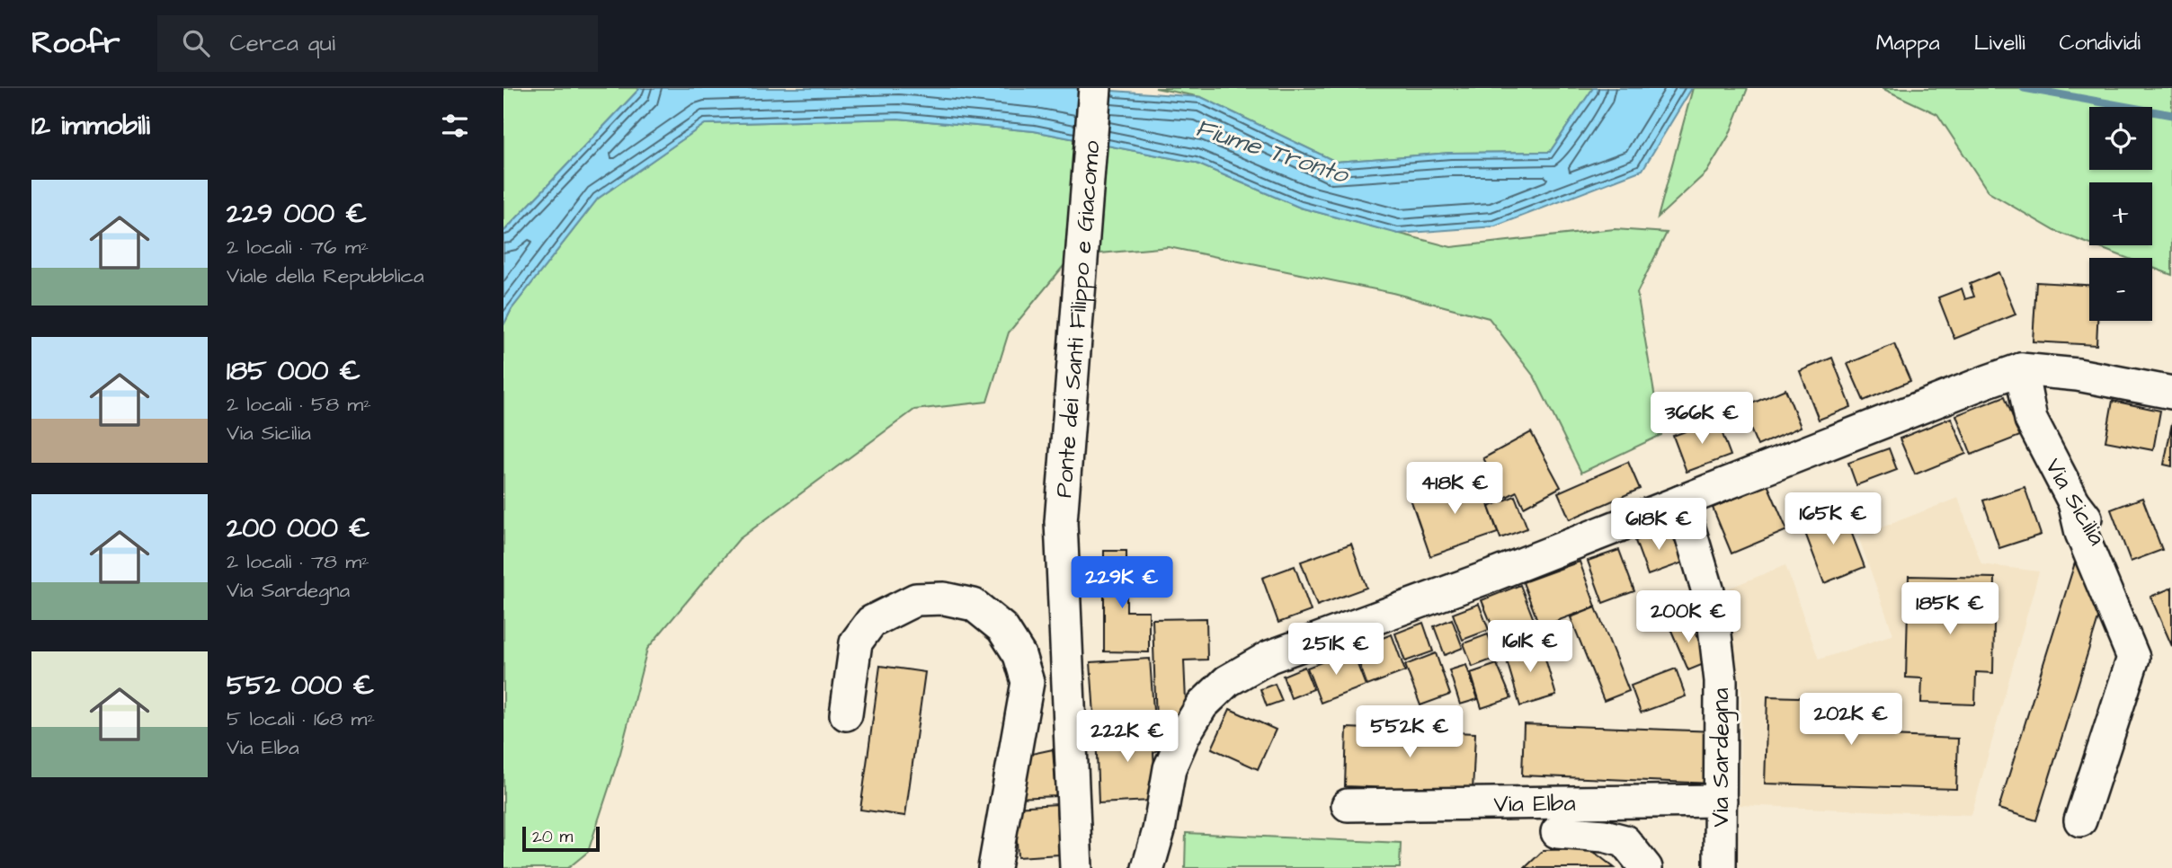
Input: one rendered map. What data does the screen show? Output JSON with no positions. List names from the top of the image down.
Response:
{
  "streets": {
    "street": [
      "Ponte dei Santi Filippo e Giacomo",
      "Via Sicilia",
      "Via Sardegna",
      "Via Elba"
    ]
  },
  "crossings": [
    ["Via Sardegna", "Via Elba"]
  ],
  "water": ["Fiume Tronto"],
  "scale_bar": "20 m",
  "page": {
    "header": "Roofr",
    "search": "Cerca qui",
    "nav": ["Mappa", "Livelli", "Condividi"],
    "heading": "12 immobili",
    "map_buttons": ["+", "−"],
    "list": [
      {
        "name": "229 000 €",
        "note": "2 locali · 76 m² · Viale della Repubblica"
      },
      {
        "name": "185 000 €",
        "note": "2 locali · 58 m² · Via Sicilia"
      },
      {
        "name": "200 000 €",
        "note": "2 locali · 78 m² · Via Sardegna"
      },
      {
        "name": "552 000 €",
        "note": "5 locali · 168 m² · Via Elba"
      }
    ],
    "price": [
      "366K €",
      "418K €",
      "165K €",
      "618K €",
      "229K €",
      "185K €",
      "200K €",
      "161K €",
      "251K €",
      "202K €",
      "552K €",
      "222K €"
    ],
    "scale": "20 m"
  }
}
